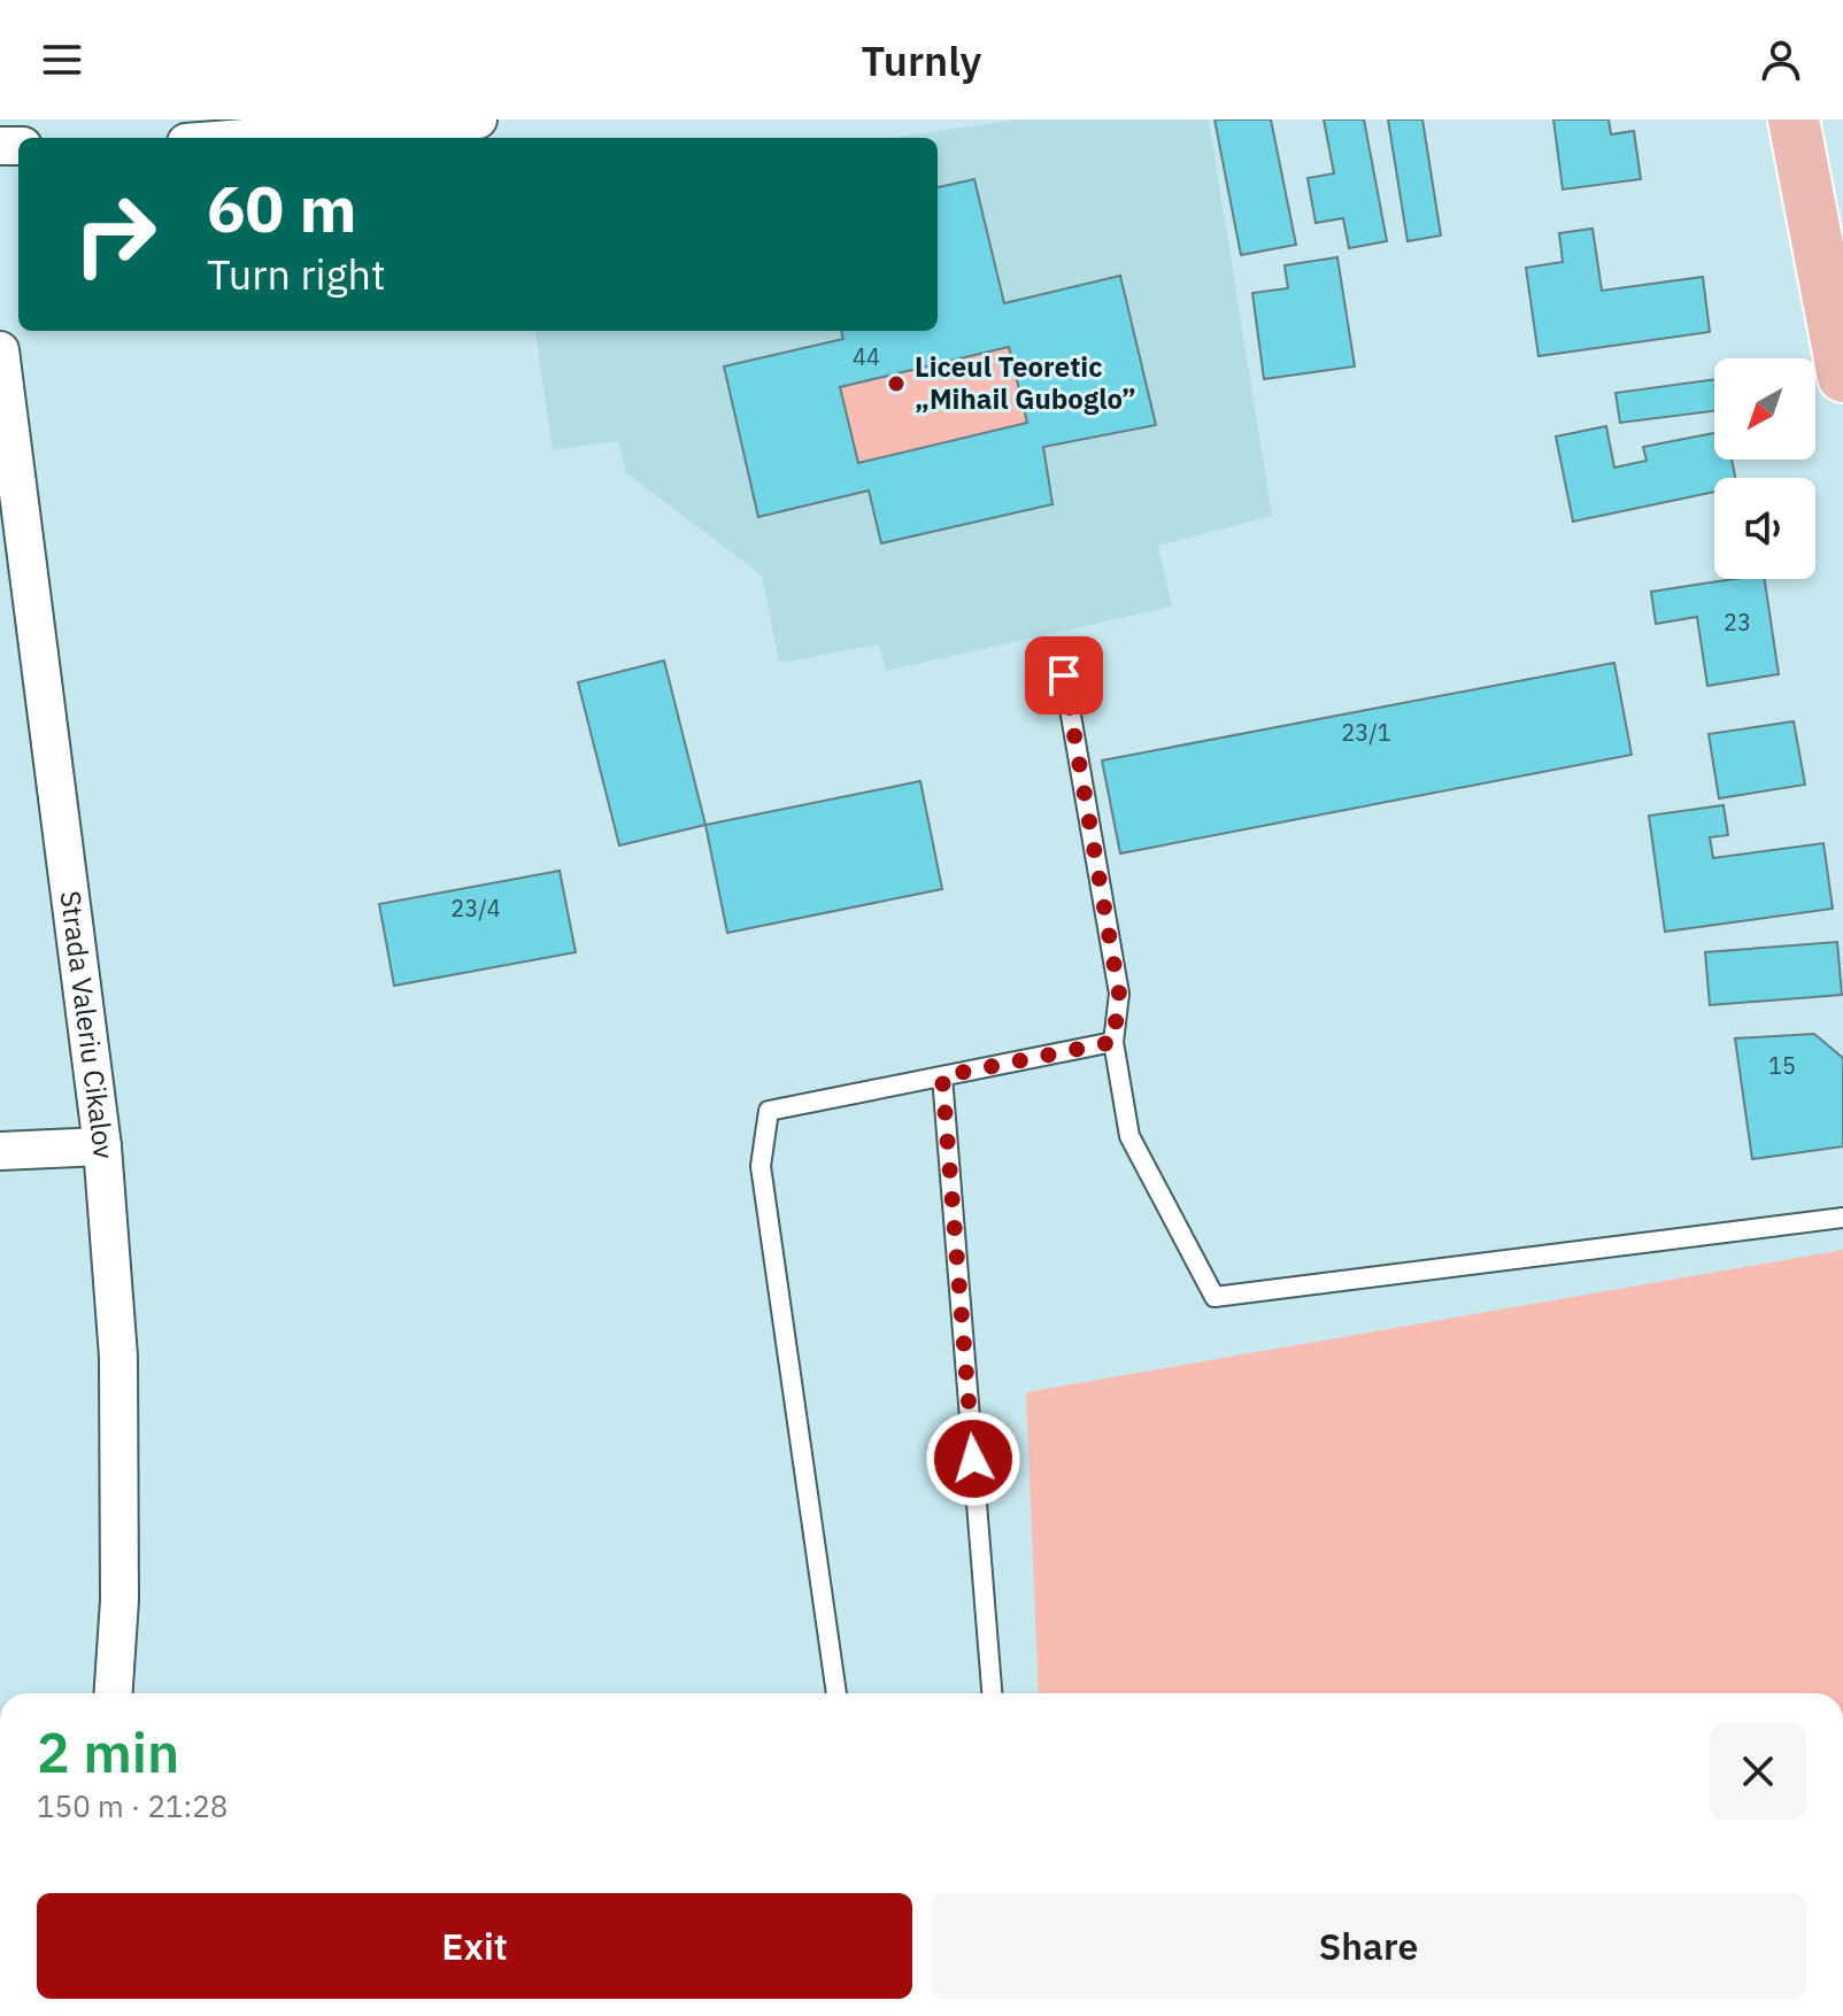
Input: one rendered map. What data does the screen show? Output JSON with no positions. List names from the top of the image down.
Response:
{
  "streets": {
    "street": ["Strada Valeriu Cikalov"]
  },
  "places": ["Liceul Teoretic „Mihail Guboglo”"],
  "house_numbers": [
    "44",
    "23",
    "23/1",
    "23/4",
    "15"
  ],
  "north": "bottom left",
  "page": {
    "header": "Turnly",
    "turn": ["60 m", "Turn right"],
    "heading": ["2 min", "150 m · 21:28"],
    "buttons": ["Exit", "Share"]
  }
}
